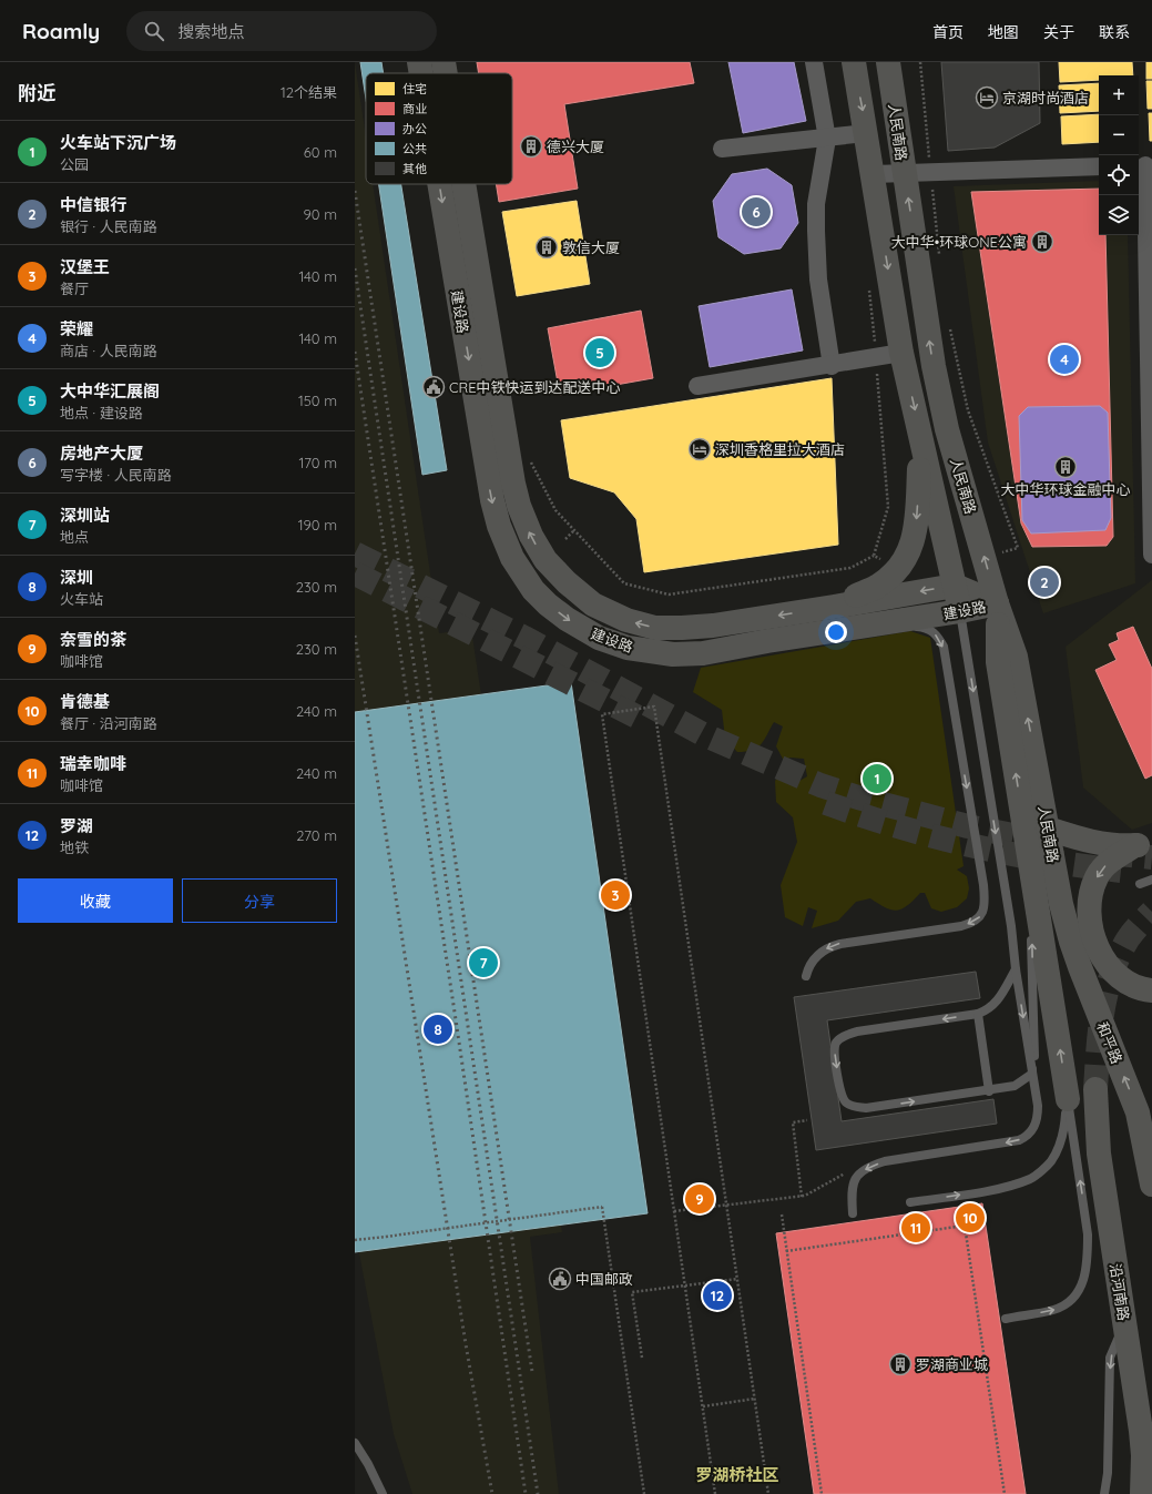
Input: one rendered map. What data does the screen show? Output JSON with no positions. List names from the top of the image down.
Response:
{
  "streets": {
    "main road": [
      "人民南路",
      "建设路",
      "和平路",
      "沿河南路"
    ]
  },
  "crossings": [
    ["人民南路", "建设路"],
    ["人民南路", "和平路"]
  ],
  "districts": ["罗湖桥社区"],
  "places": {
    "hotel": ["京湖时尚酒店", "深圳香格里拉大酒店"],
    "building": [
      "德兴大厦",
      "大中华•环球ONE公寓",
      "敦信大厦",
      "大中华环球金融中心",
      "罗湖商业城"
    ],
    "public building": ["CRE中铁快运到达配送中心", "中国邮政"]
  },
  "legend": [
    "住宅",
    "商业",
    "办公",
    "公共",
    "其他"
  ],
  "page": {
    "header": "Roamly",
    "search": "搜索地点",
    "nav": [
      "首页",
      "地图",
      "关于",
      "联系"
    ],
    "heading": ["附近", "12个结果"],
    "map_buttons": ["+", "−"],
    "list": [
      {
        "mark": "1",
        "name": "火车站下沉广场",
        "note": "公园",
        "value": "60 m"
      },
      {
        "mark": "2",
        "name": "中信银行",
        "note": "银行 · 人民南路",
        "value": "90 m"
      },
      {
        "mark": "3",
        "name": "汉堡王",
        "note": "餐厅",
        "value": "140 m"
      },
      {
        "mark": "4",
        "name": "荣耀",
        "note": "商店 · 人民南路",
        "value": "140 m"
      },
      {
        "mark": "5",
        "name": "大中华汇展阁",
        "note": "地点 · 建设路",
        "value": "150 m"
      },
      {
        "mark": "6",
        "name": "房地产大厦",
        "note": "写字楼 · 人民南路",
        "value": "170 m"
      },
      {
        "mark": "7",
        "name": "深圳站",
        "note": "地点",
        "value": "190 m"
      },
      {
        "mark": "8",
        "name": "深圳",
        "note": "火车站",
        "value": "230 m"
      },
      {
        "mark": "9",
        "name": "奈雪的茶",
        "note": "咖啡馆",
        "value": "230 m"
      },
      {
        "mark": "10",
        "name": "肯德基",
        "note": "餐厅 · 沿河南路",
        "value": "240 m"
      },
      {
        "mark": "11",
        "name": "瑞幸咖啡",
        "note": "咖啡馆",
        "value": "240 m"
      },
      {
        "mark": "12",
        "name": "罗湖",
        "note": "地铁",
        "value": "270 m"
      }
    ],
    "pins": [
      "6",
      "5",
      "4",
      "2",
      "1",
      "3",
      "7",
      "8",
      "9",
      "10",
      "11",
      "12"
    ],
    "buttons": ["收藏", "分享"]
  }
}
